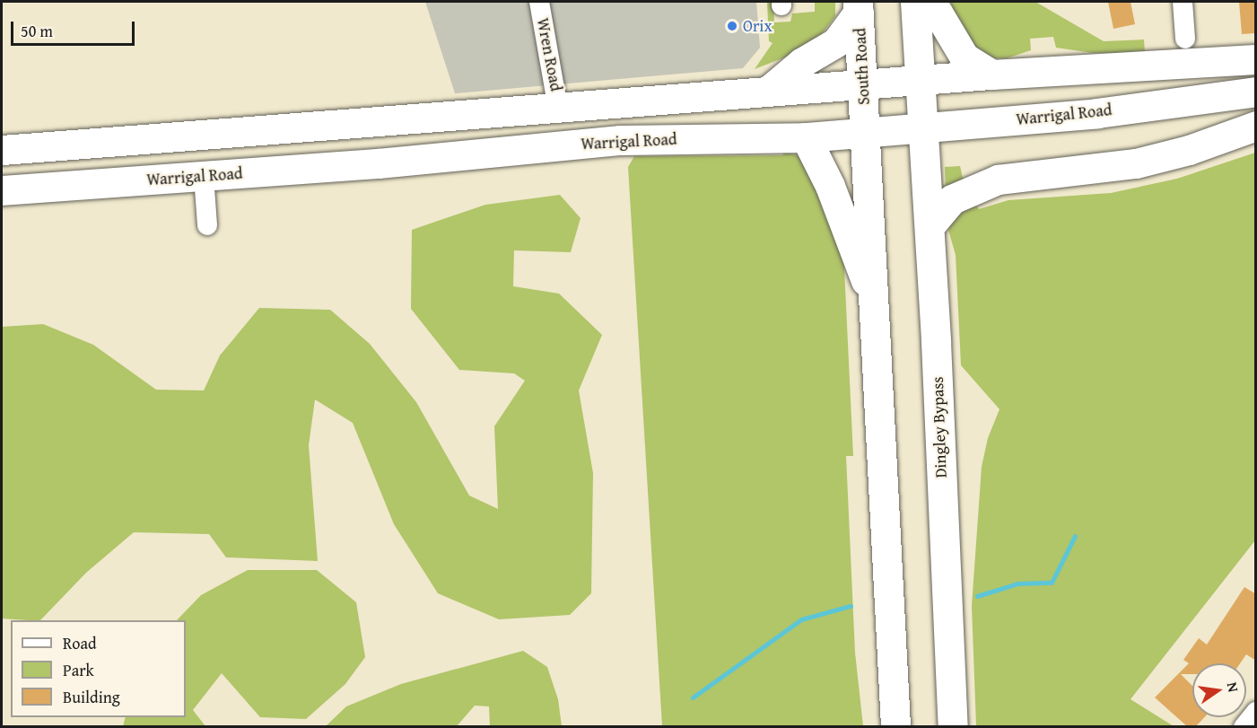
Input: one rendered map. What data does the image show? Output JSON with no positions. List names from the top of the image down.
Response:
{
  "streets": {
    "highway": ["South Road", "Warrigal Road", "Dingley Bypass"],
    "street": ["Wren Road"]
  },
  "crossings": [
    ["South Road", "Warrigal Road"],
    ["Warrigal Road", "Dingley Bypass"]
  ],
  "places": ["Orix"],
  "legend": ["Road", "Park", "Building"],
  "scale_bar": "50 m",
  "north": "right"
}
